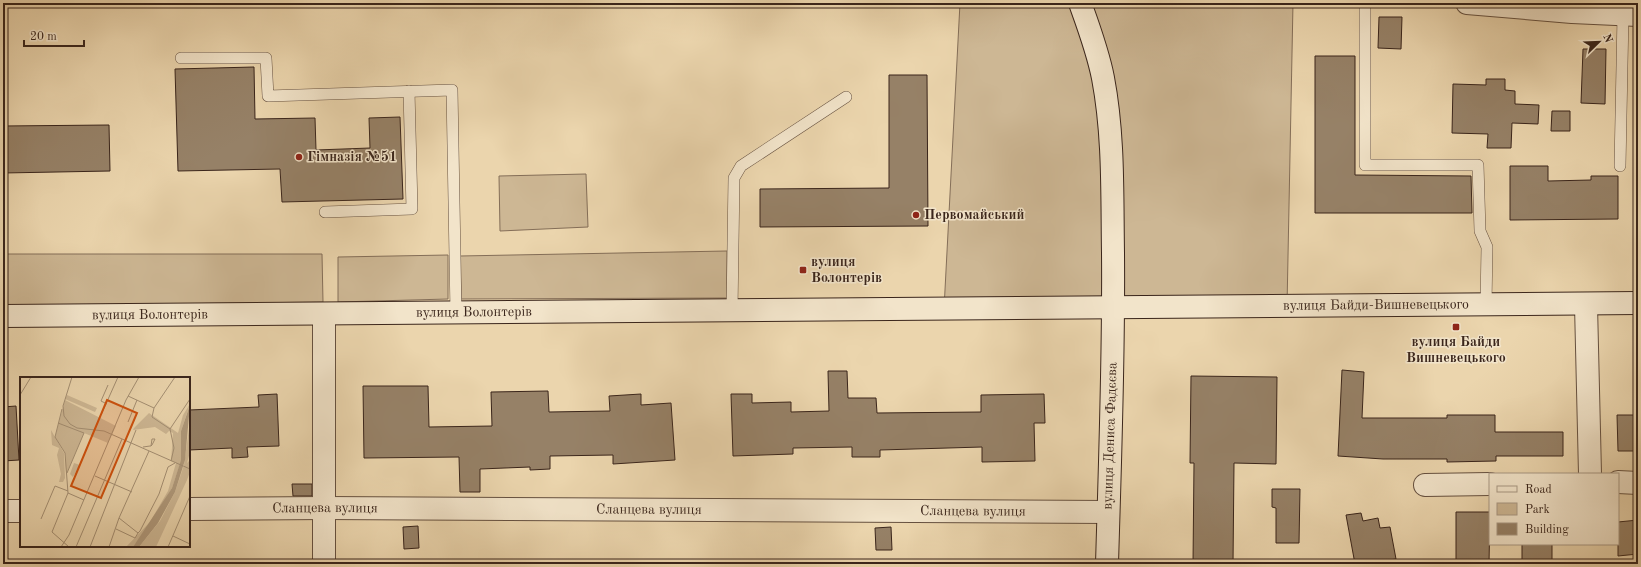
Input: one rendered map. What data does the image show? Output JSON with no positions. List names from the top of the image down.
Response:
{
  "streets": {
    "street": [
      "вулиця Байди-Вишневецького",
      "вулиця Волонтерів",
      "вулиця Дениса Фадєєва",
      "Сланцева вулиця"
    ]
  },
  "crossings": [
    ["вулиця Байди-Вишневецького", "вулиця Волонтерів"],
    ["вулиця Байди-Вишневецького", "вулиця Дениса Фадєєва"],
    ["вулиця Волонтерів", "вулиця Дениса Фадєєва"],
    ["вулиця Дениса Фадєєва", "Сланцева вулиця"]
  ],
  "places": {
    "other": ["Гімназія №51", "Первомайський"],
    "transit": ["вулиця Волонтерів", "вулиця Байди Вишневецького"]
  },
  "legend": ["Road", "Park", "Building"],
  "scale_bar": "20 m",
  "north": "top right"
}
